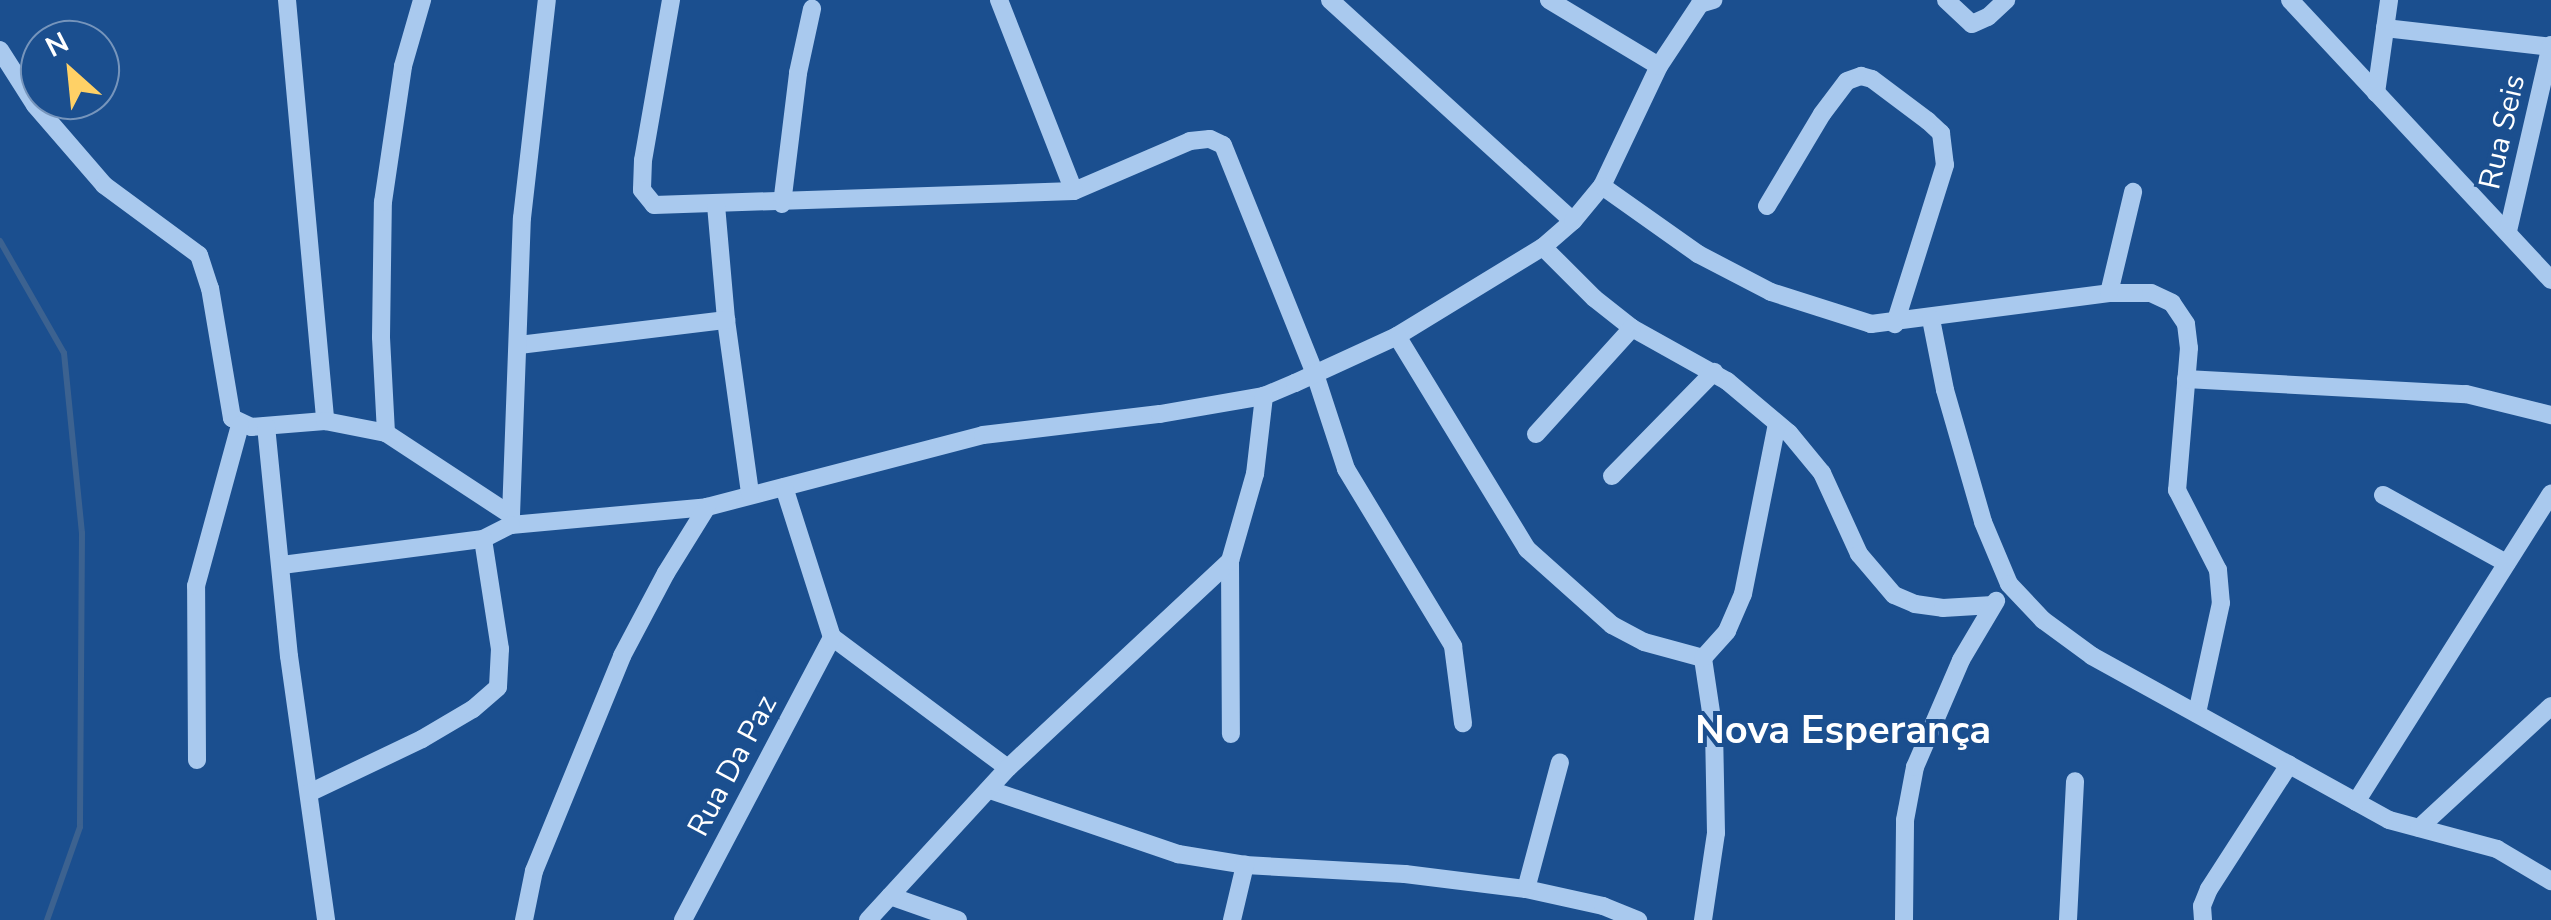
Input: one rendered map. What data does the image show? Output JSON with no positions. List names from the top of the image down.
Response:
{
  "streets": {
    "street": ["Rua Seis", "Rua Da Paz"]
  },
  "districts": ["Nova Esperança"],
  "north": "top left"
}
